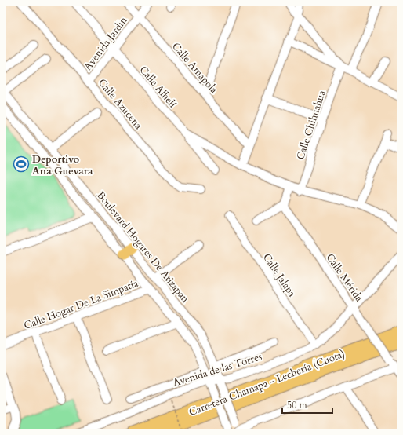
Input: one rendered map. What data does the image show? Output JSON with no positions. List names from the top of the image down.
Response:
{
  "streets": {
    "highway": ["Carretera Chamapa - Lechería (Cuota)"],
    "street": [
      "Avenida Jardín",
      "Calle Amapola",
      "Calle Alhelí",
      "Calle Azucena",
      "Calle Chihuahua",
      "Boulevard Hogares De Atizapan",
      "Calle Jalapa",
      "Calle Mérida",
      "Calle Hogar De La Simpatía",
      "Avenida de las Torres"
    ]
  },
  "crossings": [
    ["Avenida Jardín", "Calle Amapola"],
    ["Avenida Jardín", "Calle Alhelí"],
    ["Avenida Jardín", "Calle Azucena"],
    ["Calle Alhelí", "Calle Chihuahua"],
    ["Boulevard Hogares De Atizapan", "Calle Hogar De La Simpatía"],
    ["Boulevard Hogares De Atizapan", "Avenida de las Torres"],
    ["Calle Jalapa", "Avenida de las Torres"],
    ["Calle Mérida", "Avenida de las Torres"]
  ],
  "places": {
    "sports": ["Deportivo Ana Guevara"]
  },
  "scale_bar": "50 m"
}
